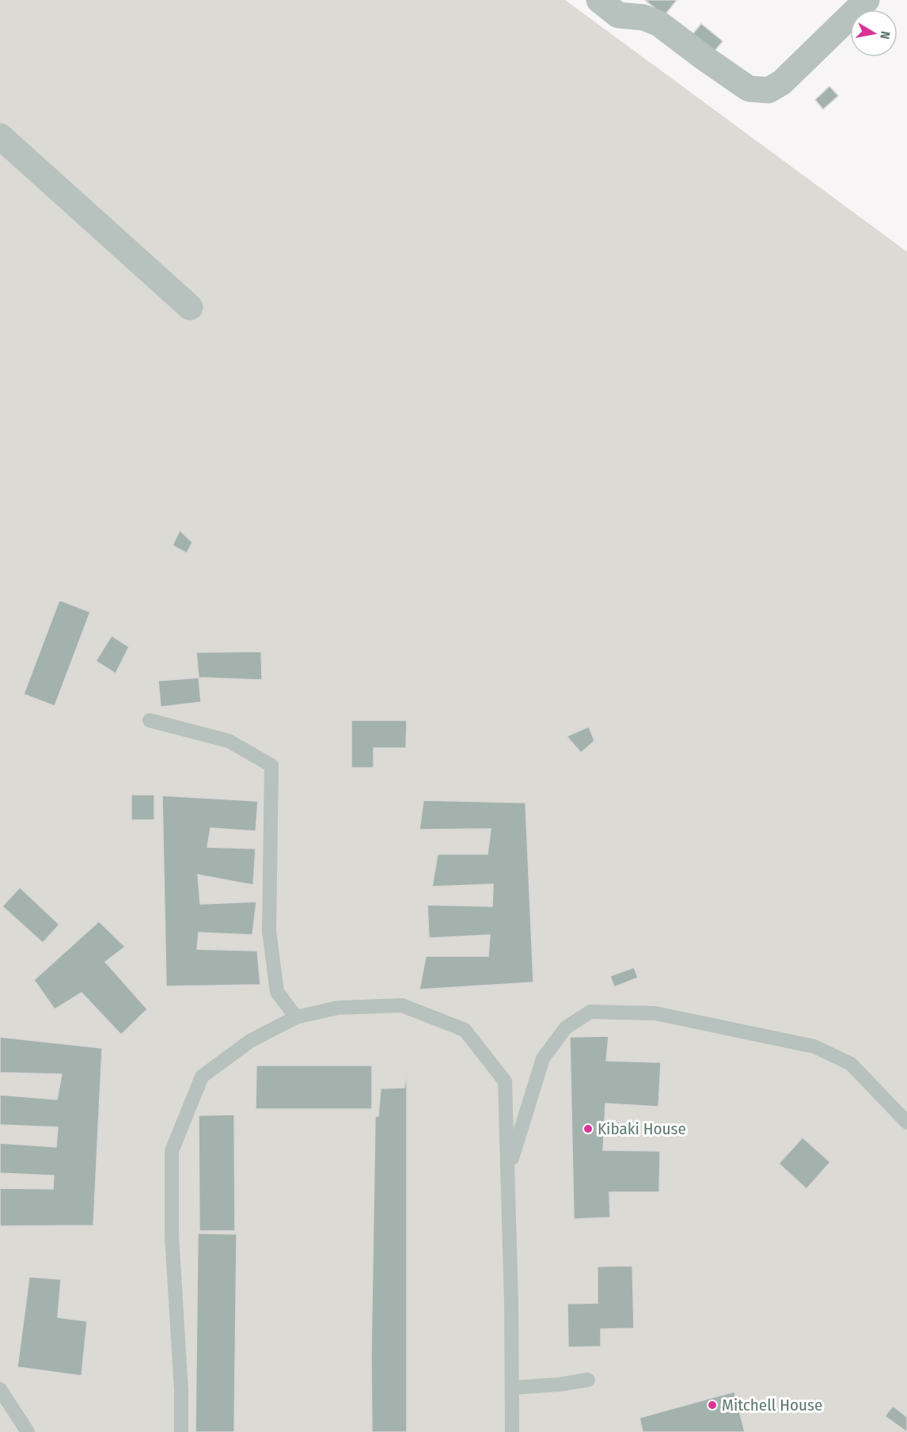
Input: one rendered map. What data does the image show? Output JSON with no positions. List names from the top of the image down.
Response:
{
  "places": ["Kibaki House", "Mitchell House"],
  "north": "right"
}
